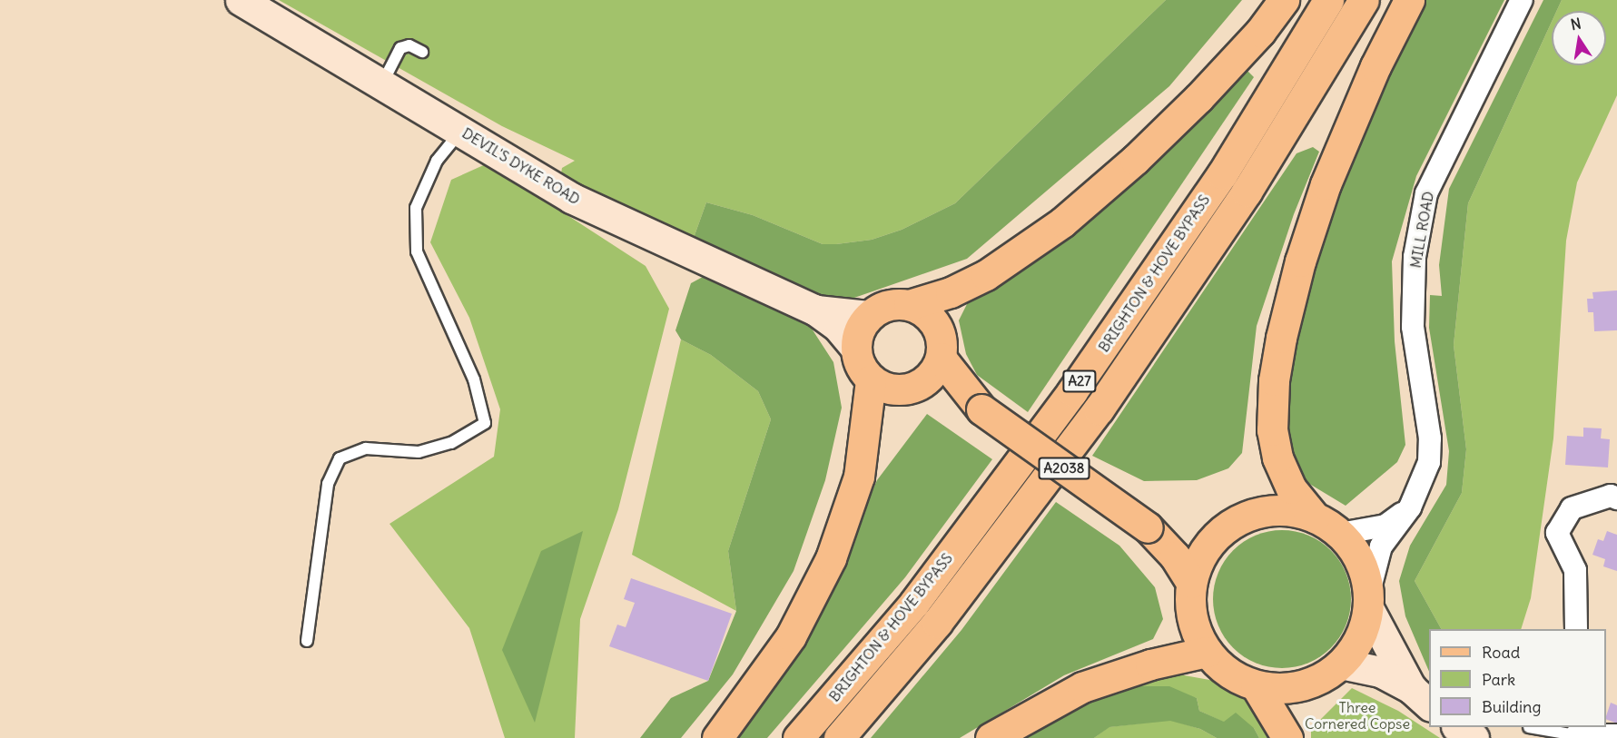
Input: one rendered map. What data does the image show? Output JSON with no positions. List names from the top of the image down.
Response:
{
  "streets": {
    "main road": ["BRIGHTON & HOVE BYPASS", "A27", "A2038"],
    "street": ["DEVIL'S DYKE ROAD", "MILL ROAD"]
  },
  "crossings": [
    ["DEVIL'S DYKE ROAD", "A2038"],
    ["MILL ROAD", "A2038"]
  ],
  "parks": ["Three Cornered Copse"],
  "legend": ["Road", "Park", "Building"],
  "north": "top"
}
